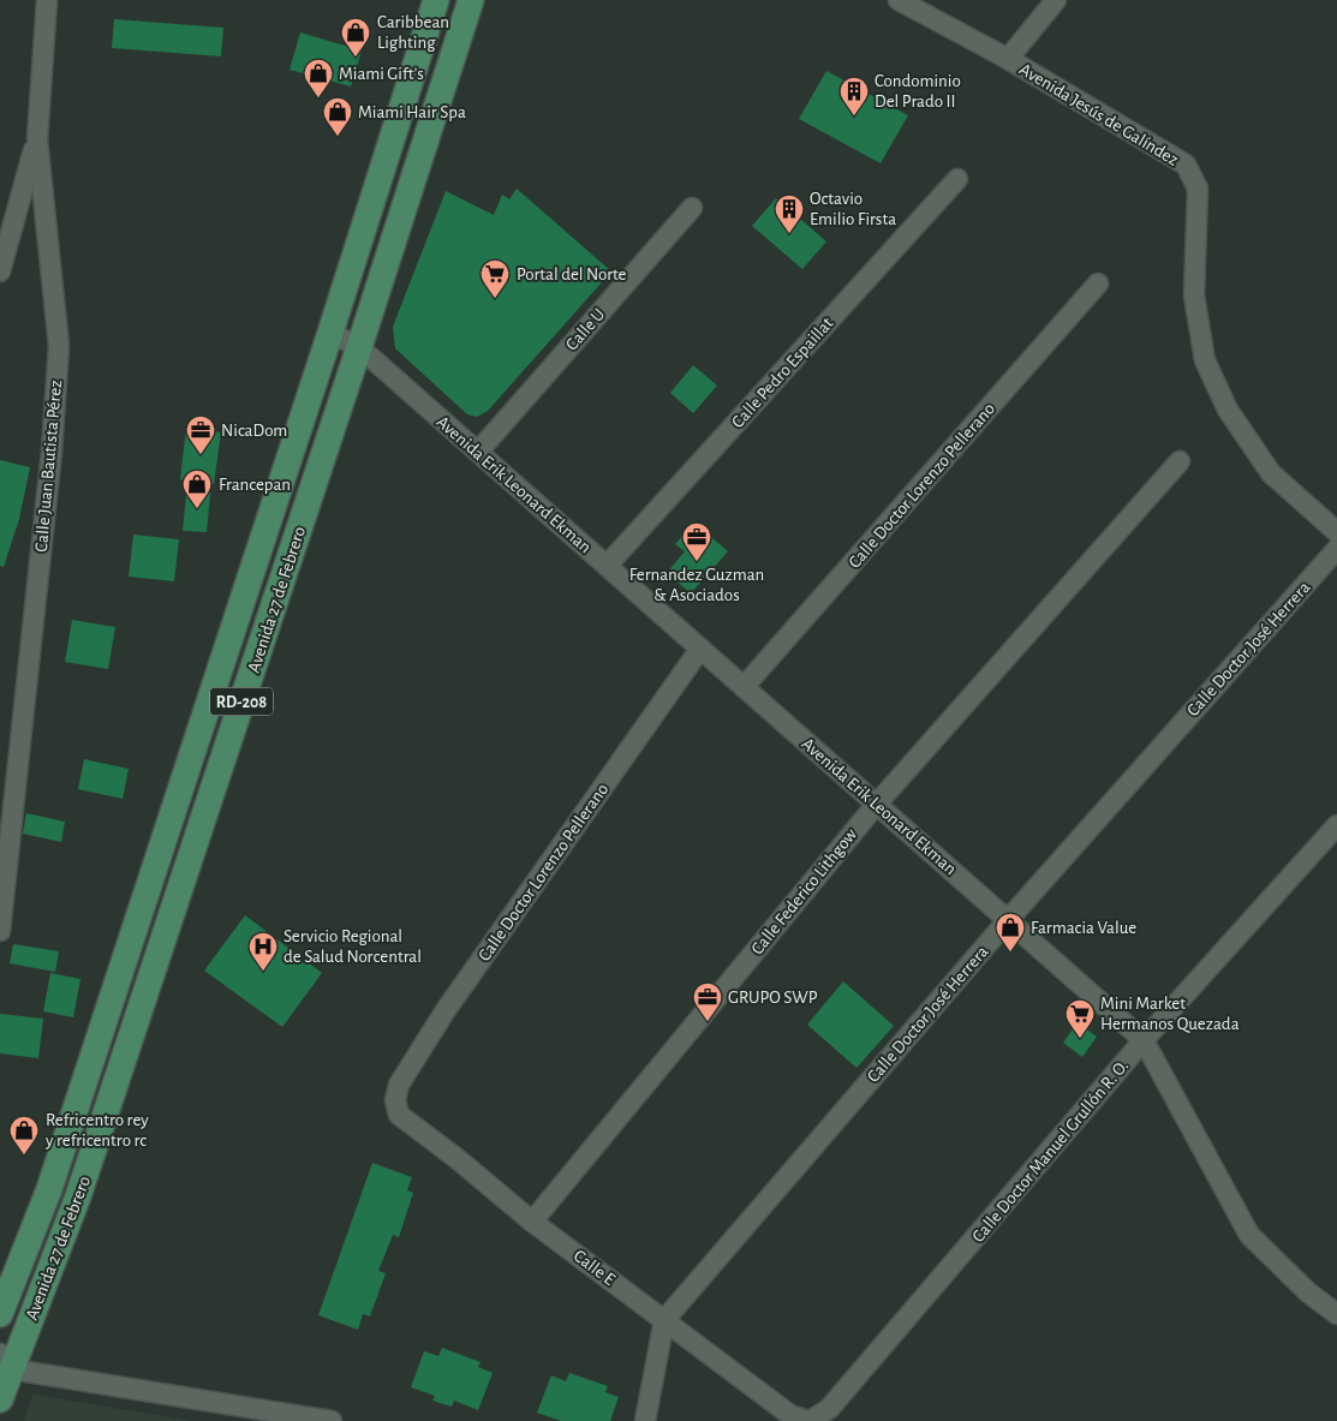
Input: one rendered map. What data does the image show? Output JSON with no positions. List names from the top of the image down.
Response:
{
  "streets": {
    "main road": ["Avenida 27 de Febrero", "RD-208"],
    "street": [
      "Avenida Jesús de Galíndez",
      "Calle U",
      "Calle Pedro Espaillat",
      "Calle Juan Bautista Pérez",
      "Avenida Erik Leonard Ekman",
      "Calle Doctor Lorenzo Pellerano",
      "Calle Doctor José Herrera",
      "Calle Federico Lithgow",
      "Calle Doctor Manuel Grullón R. O.",
      "Calle E"
    ]
  },
  "crossings": [
    ["Calle U", "Avenida Erik Leonard Ekman"],
    ["Calle Pedro Espaillat", "Avenida Erik Leonard Ekman"],
    ["Avenida Erik Leonard Ekman", "Calle Doctor Lorenzo Pellerano"],
    ["Avenida Erik Leonard Ekman", "Avenida 27 de Febrero"],
    ["Avenida Erik Leonard Ekman", "Calle Doctor José Herrera"],
    ["Avenida Erik Leonard Ekman", "Calle Federico Lithgow"],
    ["Avenida Erik Leonard Ekman", "Calle Doctor Manuel Grullón R. O."],
    ["Calle Doctor Lorenzo Pellerano", "Calle E"],
    ["Calle Doctor José Herrera", "Calle E"],
    ["Calle Federico Lithgow", "Calle E"],
    ["Calle Doctor Manuel Grullón R. O.", "Calle E"]
  ],
  "places": {
    "shop": [
      "Caribbean Lighting",
      "Miami Gift's",
      "Miami Hair Spa",
      "Francepan",
      "Farmacia Value",
      "Refricentro rey y refricentro rc"
    ],
    "building": ["Condominio Del Prado II", "Octavio Emilio Firsta"],
    "supermarket": ["Portal del Norte", "Mini Market Hermanos Quezada"],
    "office": ["NicaDom", "Fernandez Guzman & Asociados", "GRUPO SWP"],
    "hospital": ["Servicio Regional de Salud Norcentral"]
  }
}
